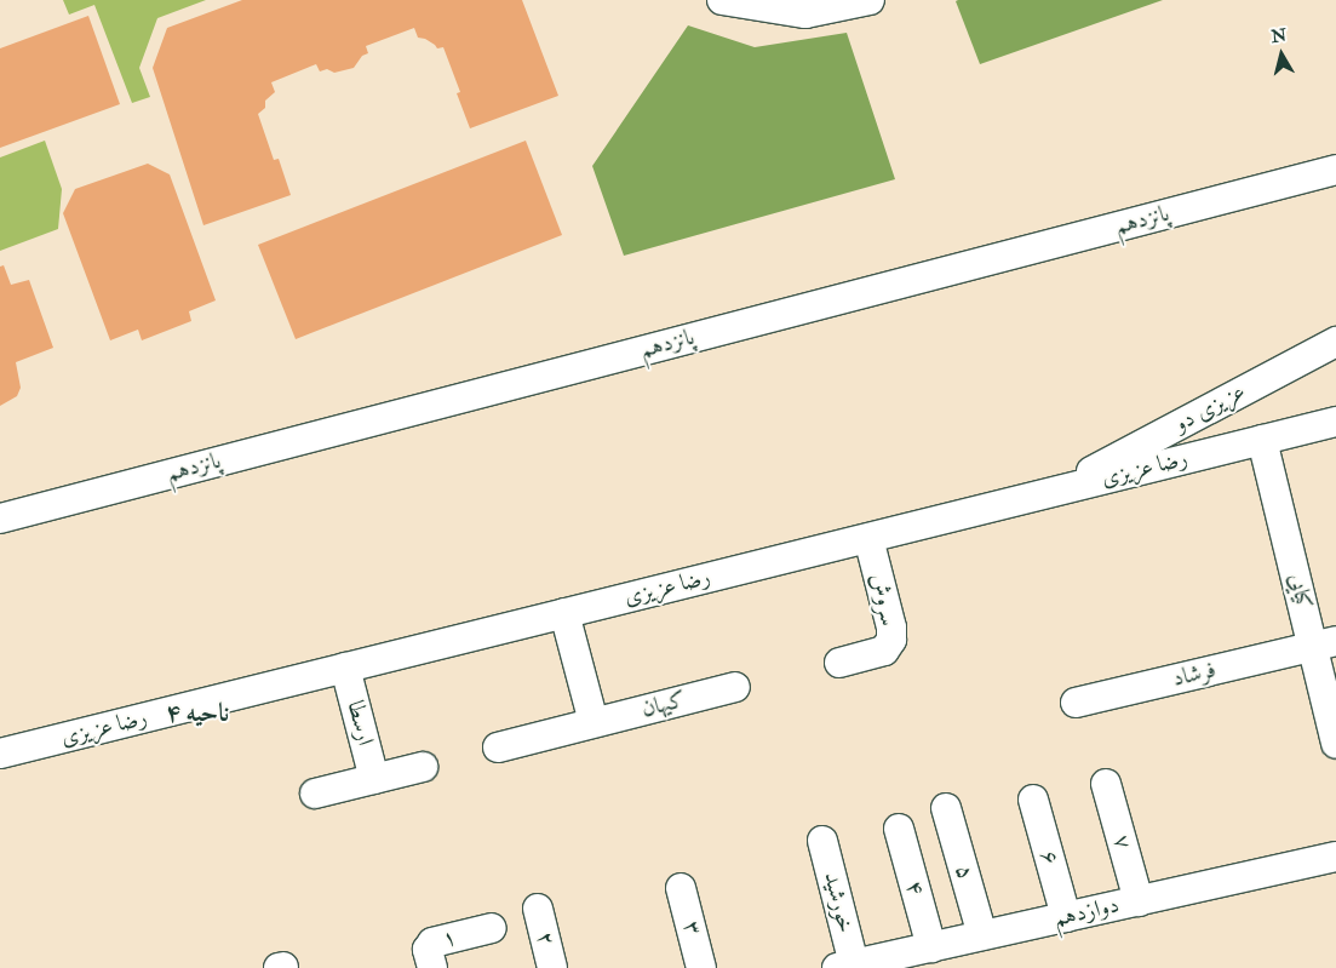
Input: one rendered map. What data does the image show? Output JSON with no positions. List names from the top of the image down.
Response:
{
  "streets": {
    "street": [
      "پانزدهم",
      "عزیزی دو",
      "رضا عزیزی",
      "کیایی",
      "سروش",
      "فرشاد",
      "کیهان",
      "ارسطا",
      "۷",
      "۶",
      "۵",
      "۴",
      "خورشید",
      "دوازدهم",
      "۳",
      "۱",
      "۲"
    ]
  },
  "crossings": [
    ["عزیزی دو", "رضا عزیزی"],
    ["رضا عزیزی", "کیایی"],
    ["رضا عزیزی", "سروش"],
    ["رضا عزیزی", "ارسطا"],
    ["کیایی", "فرشاد"],
    ["۷", "دوازدهم"],
    ["۶", "دوازدهم"],
    ["۵", "دوازدهم"],
    ["۴", "دوازدهم"],
    ["خورشید", "دوازدهم"]
  ],
  "districts": ["ناحیه ۴"],
  "north": "top"
}
